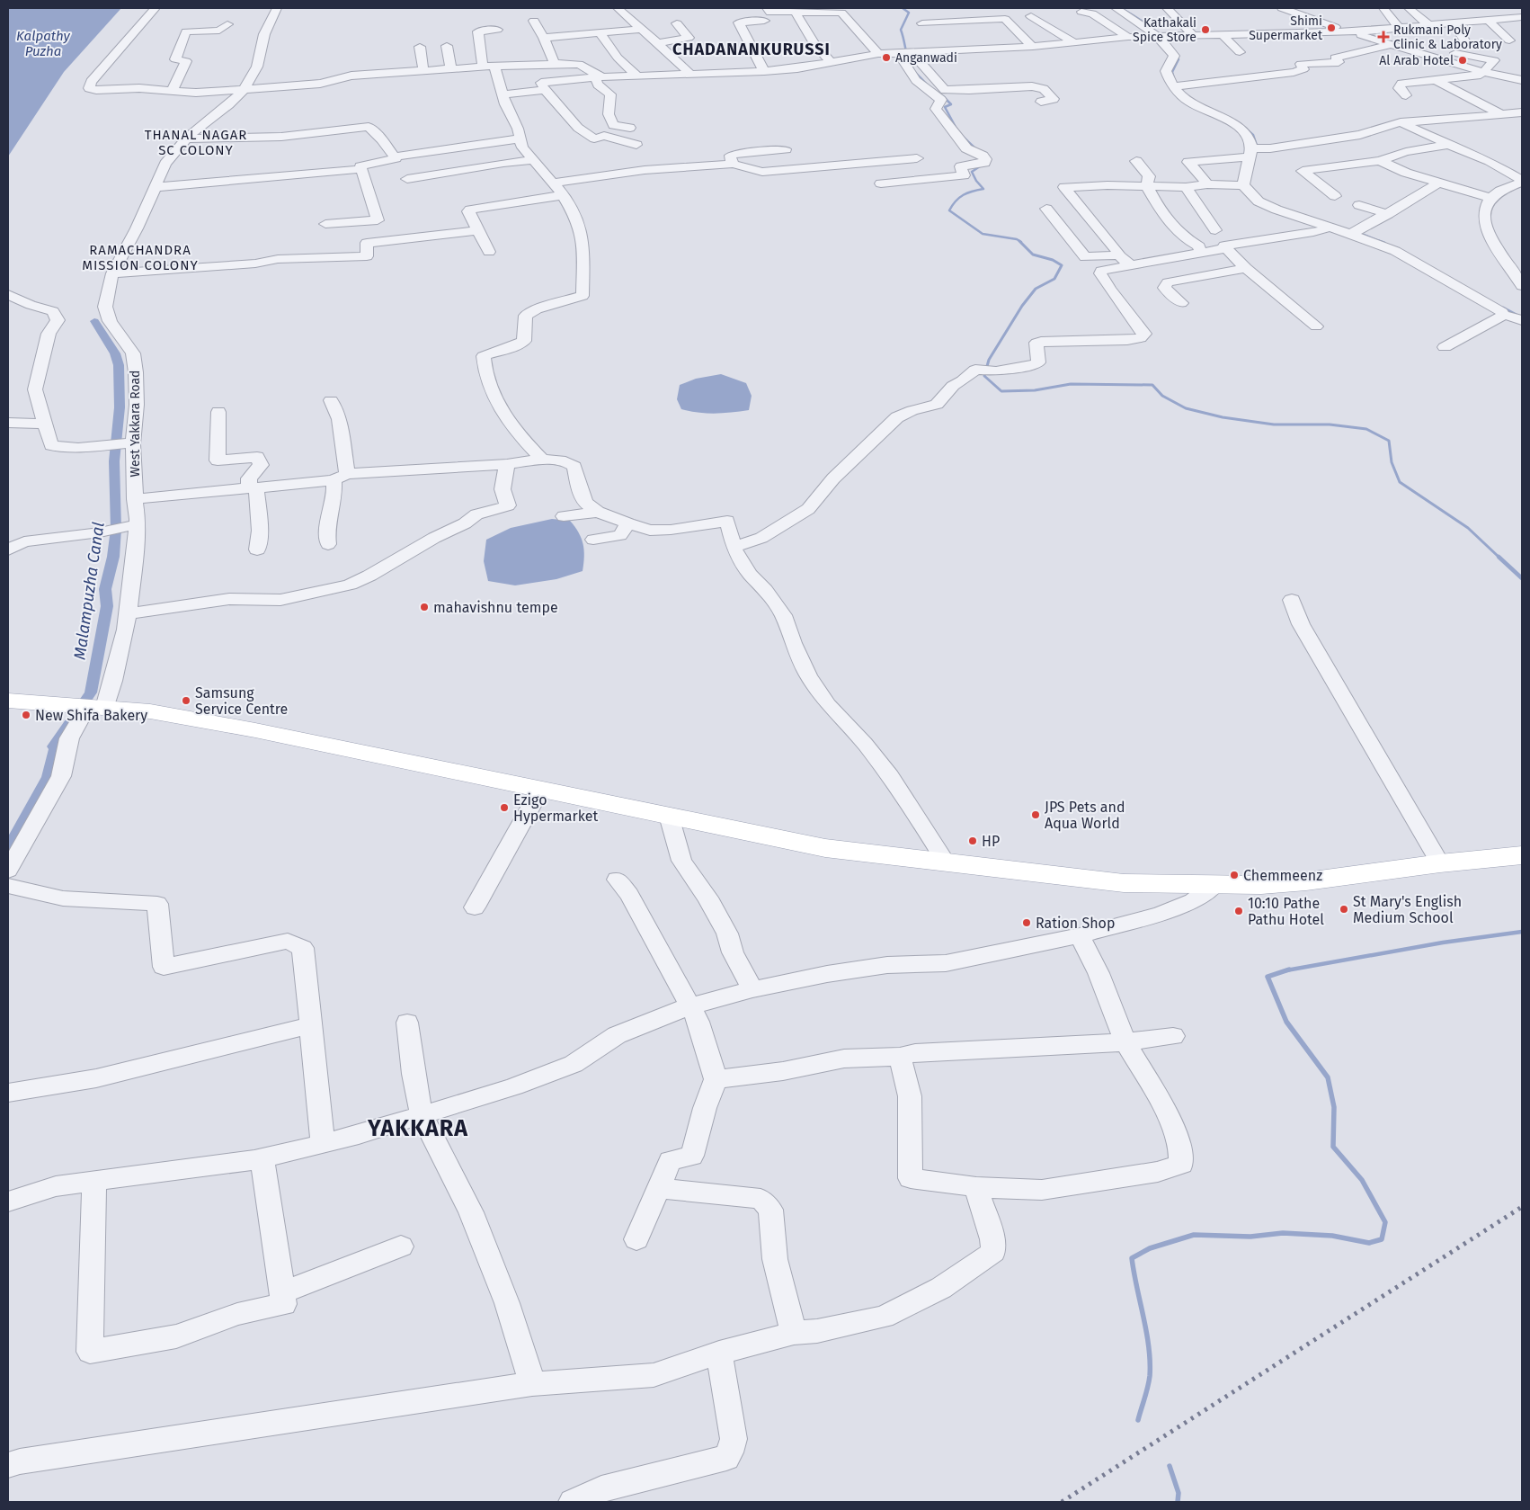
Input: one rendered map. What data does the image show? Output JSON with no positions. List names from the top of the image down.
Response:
{
  "streets": {
    "street": ["West Yakkara Road"]
  },
  "districts": [
    "CHADANANKURUSSI",
    "THANAL NAGAR SC COLONY",
    "RAMACHANDRA MISSION COLONY",
    "YAKKARA"
  ],
  "water": ["Kalpathy Puzha", "Malampuzha Canal"],
  "places": {
    "other": [
      "Shimi Supermarket",
      "Kathakali Spice Store",
      "Anganwadi",
      "Al Arab Hotel",
      "mahavishnu tempe",
      "Samsung Service Centre",
      "New Shifa Bakery",
      "Ezigo Hypermarket",
      "JPS Pets and Aqua World",
      "HP",
      "Chemmeenz",
      "St Mary's English Medium School",
      "10:10 Pathe Pathu Hotel",
      "Ration Shop"
    ],
    "health": ["Rukmani Poly Clinic & Laboratory"]
  }
}
